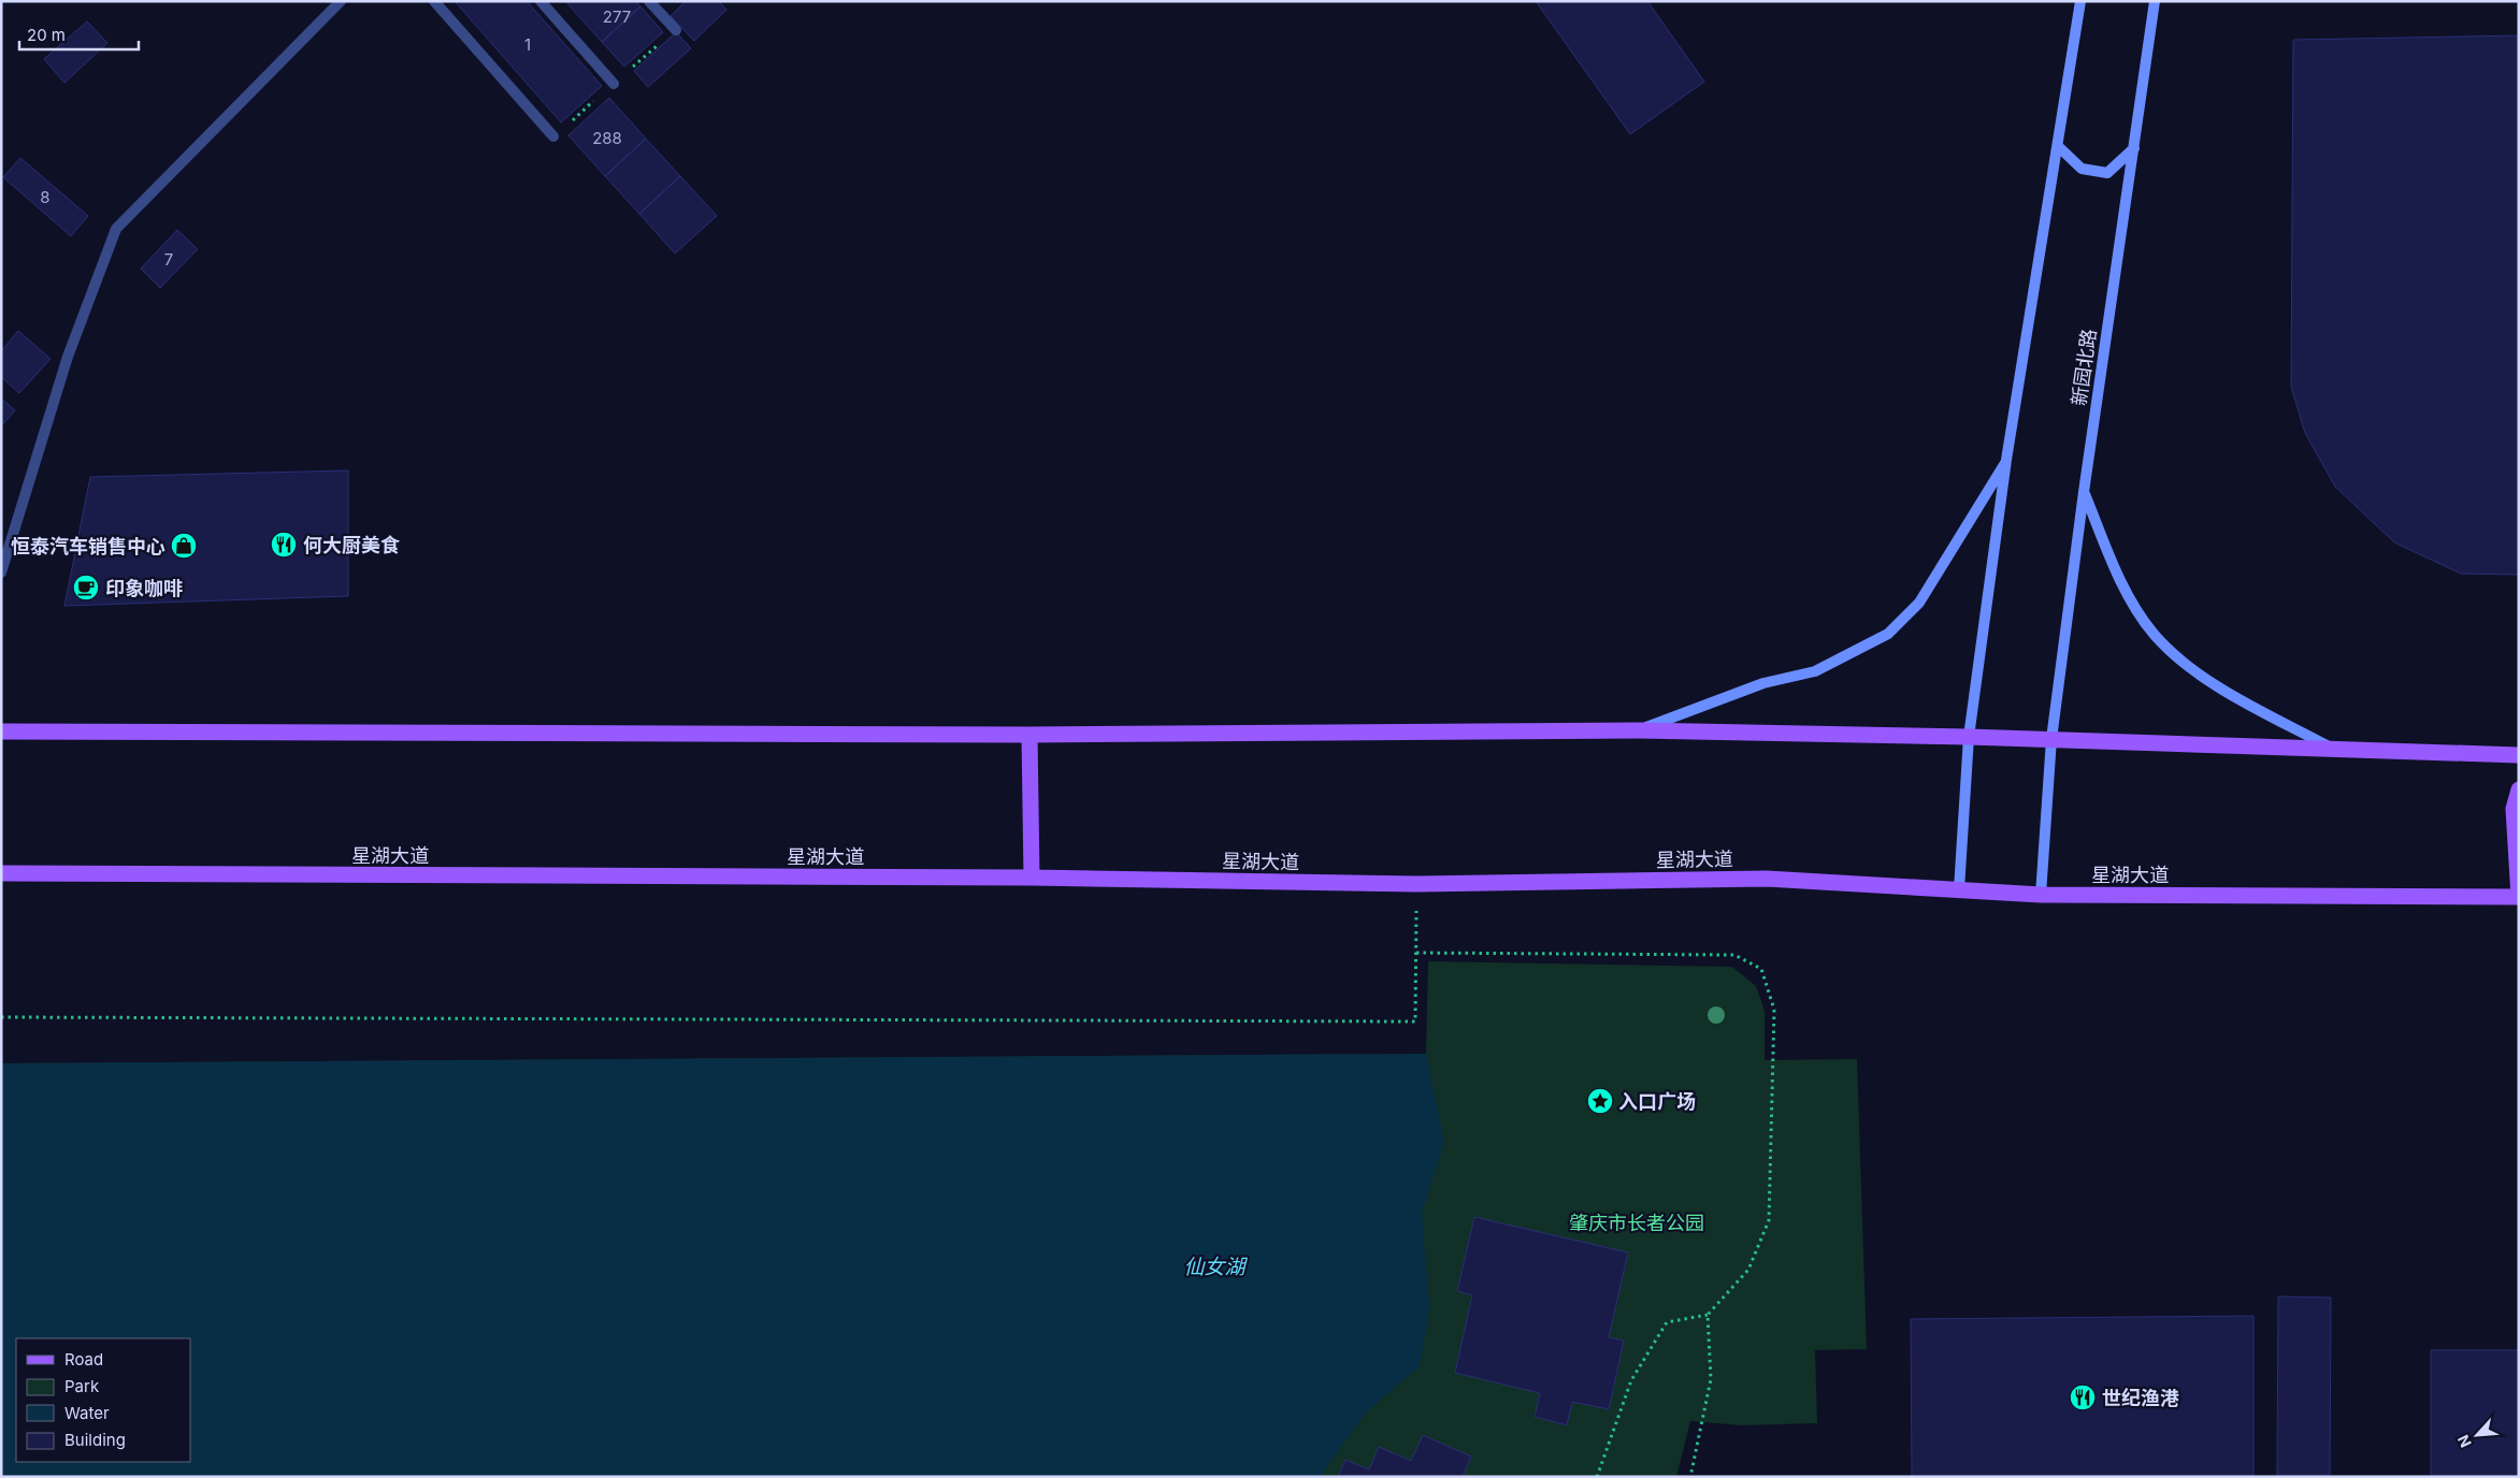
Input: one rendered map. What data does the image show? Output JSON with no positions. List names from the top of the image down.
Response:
{
  "streets": {
    "main road": ["新园北路", "星湖大道"]
  },
  "crossings": [
    ["新园北路", "星湖大道"]
  ],
  "water": ["仙女湖"],
  "parks": ["肇庆市长者公园"],
  "places": {
    "restaurant": ["何大厨美食", "世纪渔港"],
    "shop": ["恒泰汽车销售中心"],
    "cafe": ["印象咖啡"],
    "place": ["入口广场"]
  },
  "house_numbers": [
    "277",
    "1",
    "288",
    "8",
    "7"
  ],
  "legend": [
    "Road",
    "Park",
    "Water",
    "Building"
  ],
  "scale_bar": "20 m",
  "north": "bottom left"
}
